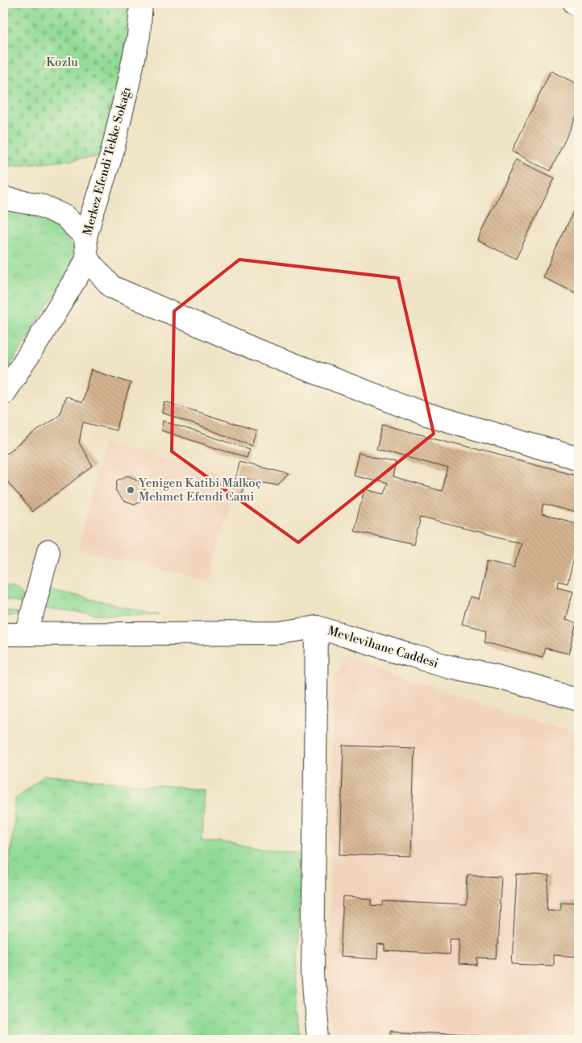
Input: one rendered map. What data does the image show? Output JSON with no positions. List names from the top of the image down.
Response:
{
  "streets": {
    "street": ["Merkez Efendi Tekke Sokağı", "Mevlevihane Caddesi"]
  },
  "parks": ["Kozlu"],
  "places": ["Yenigen Katibi Malkoç Mehmet Efendi Cami"]
}
